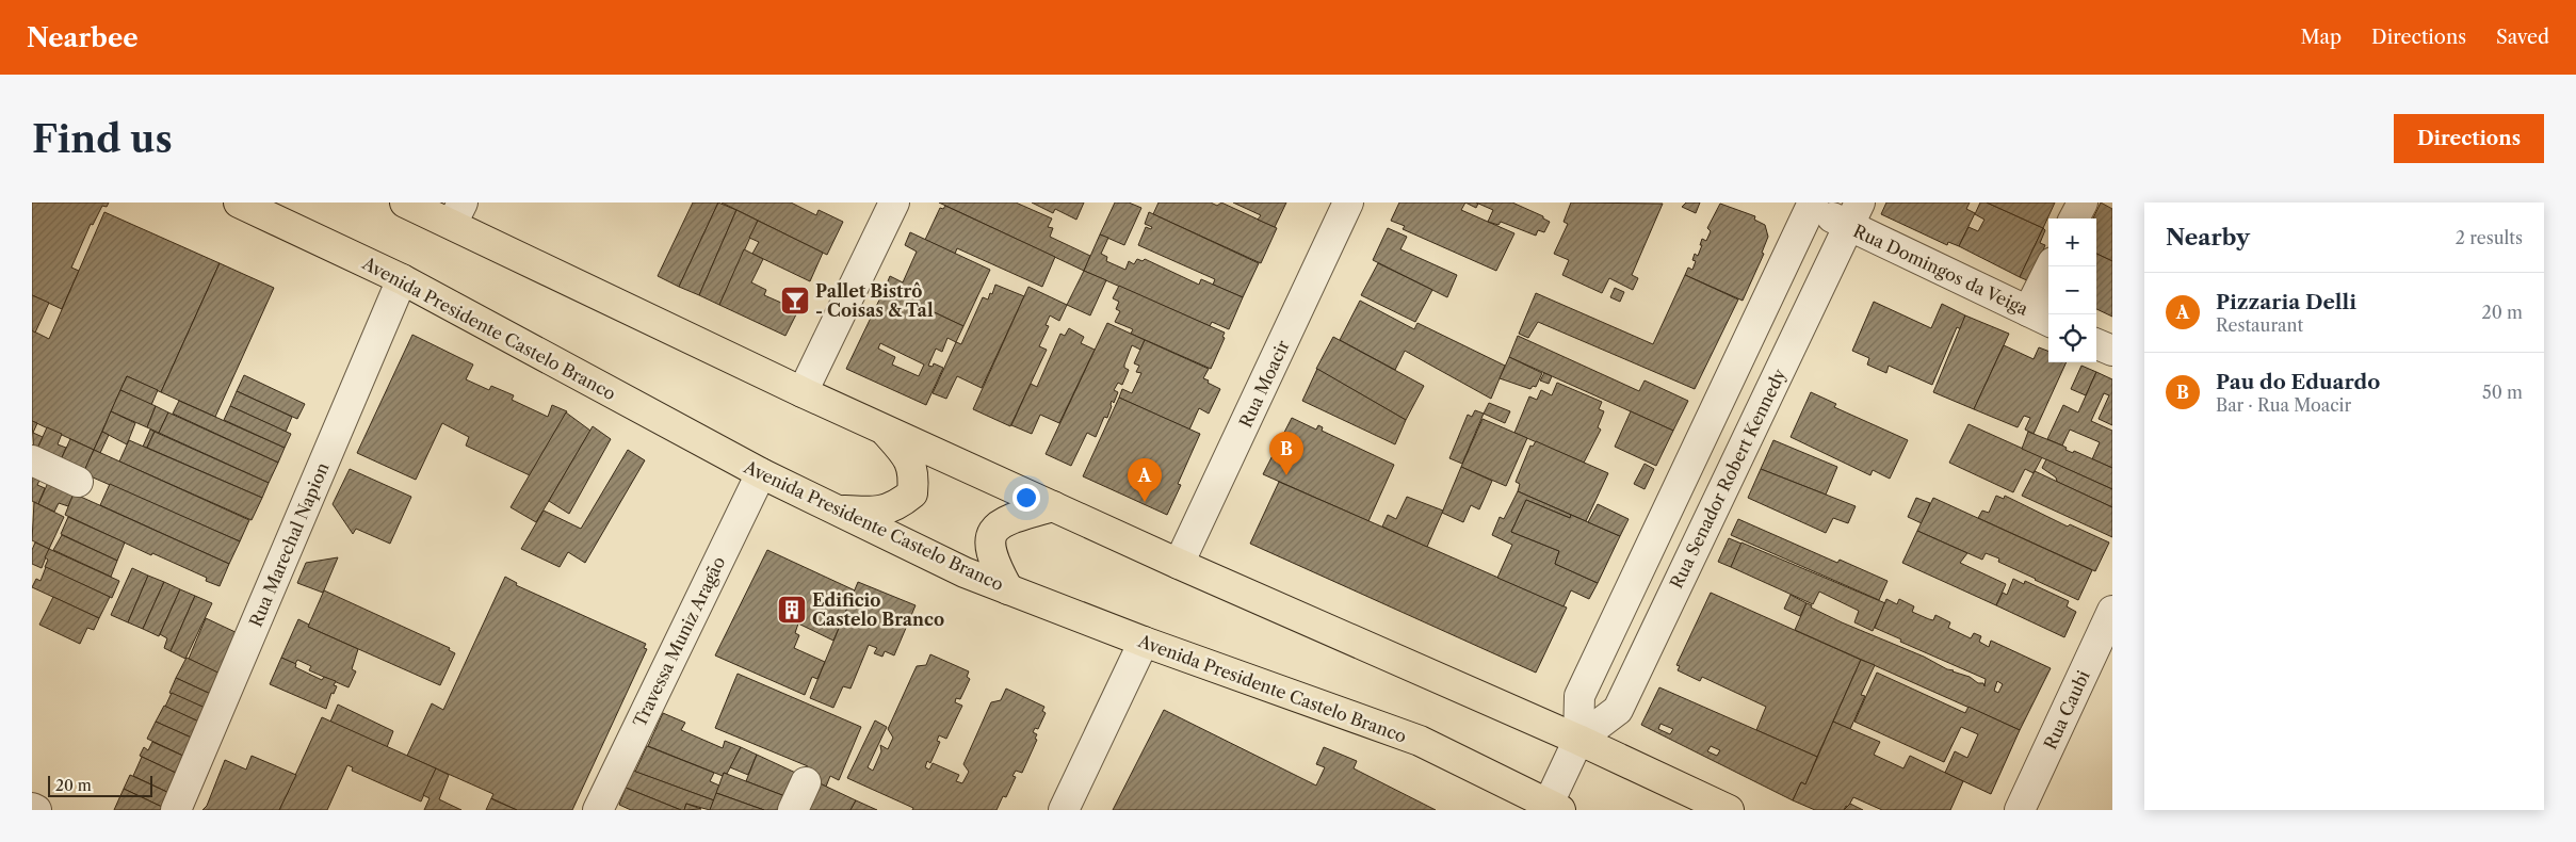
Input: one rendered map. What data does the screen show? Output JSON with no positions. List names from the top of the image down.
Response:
{
  "streets": {
    "main road": ["Avenida Presidente Castelo Branco"],
    "street": [
      "Rua Domingos da Veiga",
      "Rua Moacir",
      "Rua Senador Robert Kennedy",
      "Rua Marechal Napion",
      "Travessa Muniz Aragão",
      "Rua Caubi"
    ]
  },
  "crossings": [
    ["Rua Domingos da Veiga", "Rua Senador Robert Kennedy"],
    ["Avenida Presidente Castelo Branco", "Rua Senador Robert Kennedy"],
    ["Avenida Presidente Castelo Branco", "Rua Marechal Napion"],
    ["Avenida Presidente Castelo Branco", "Travessa Muniz Aragão"]
  ],
  "places": {
    "bar": ["Pallet Bistrô - Coisas & Tal"],
    "building": ["Edificio Castelo Branco"]
  },
  "scale_bar": "20 m",
  "page": {
    "header": "Nearbee",
    "nav": ["Map", "Directions", "Saved"],
    "buttons": "Directions",
    "title": "Find us",
    "heading": ["Nearby", "2 results"],
    "map_buttons": ["+", "−"],
    "list": [
      {
        "mark": "A",
        "name": "Pizzaria Delli",
        "note": "Restaurant",
        "value": "20 m"
      },
      {
        "mark": "B",
        "name": "Pau do Eduardo",
        "note": "Bar · Rua Moacir",
        "value": "50 m"
      }
    ],
    "pins": ["B", "A"],
    "scale": "20 m"
  }
}
